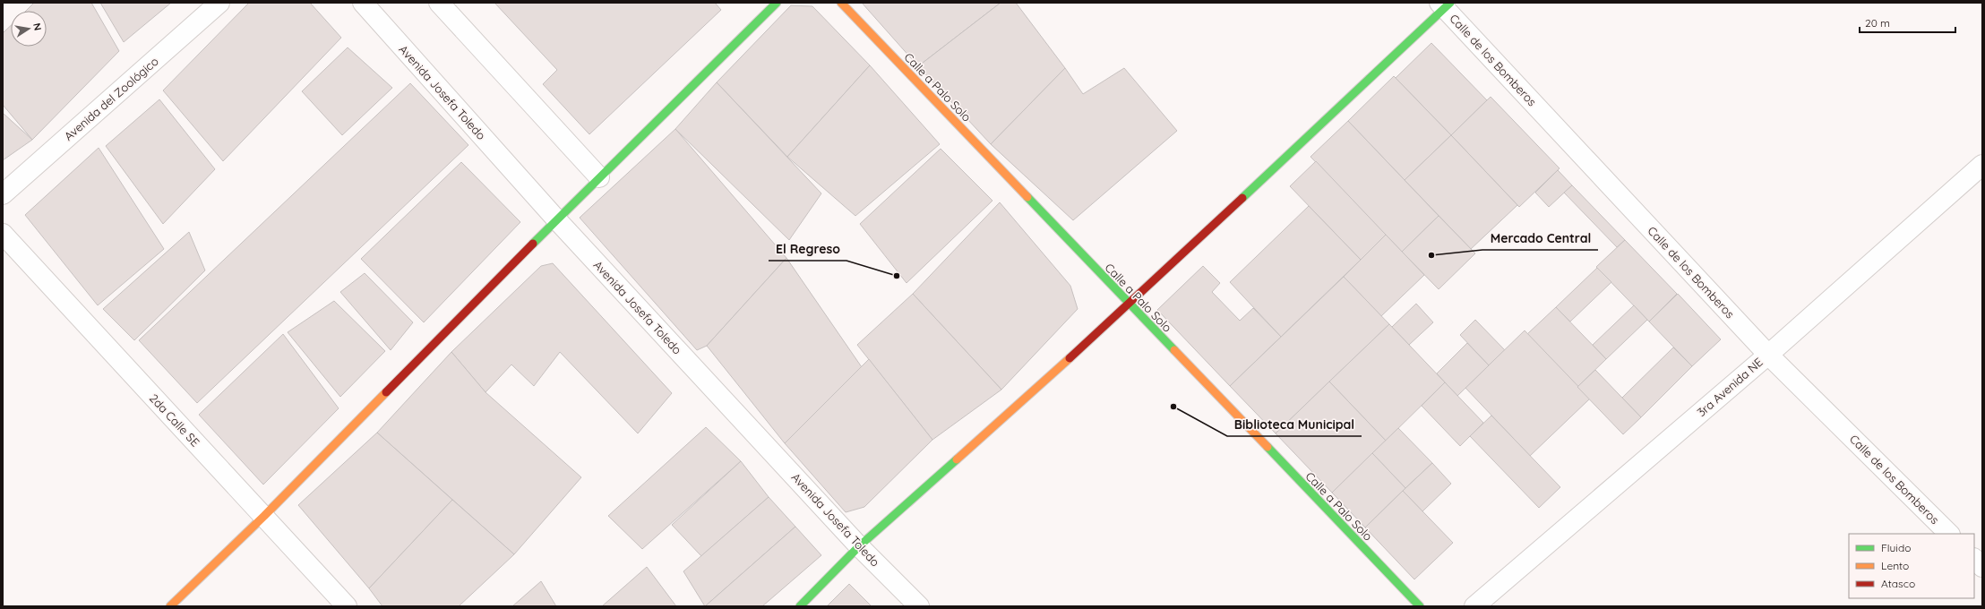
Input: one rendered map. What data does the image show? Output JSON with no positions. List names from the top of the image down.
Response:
{
  "streets": {
    "street": [
      "Calle de los Bomberos",
      "Calle a Palo Solo",
      "Avenida Josefa Toledo",
      "Avenida del Zoológico",
      "3ra Avenida NE",
      "2da Calle SE"
    ]
  },
  "crossings": [
    ["Calle de los Bomberos", "3ra Avenida NE"]
  ],
  "places": ["Mercado Central", "El Regreso", "Biblioteca Municipal"],
  "legend": ["Fluido", "Lento", "Atasco"],
  "scale_bar": "20 m",
  "north": "right"
}
